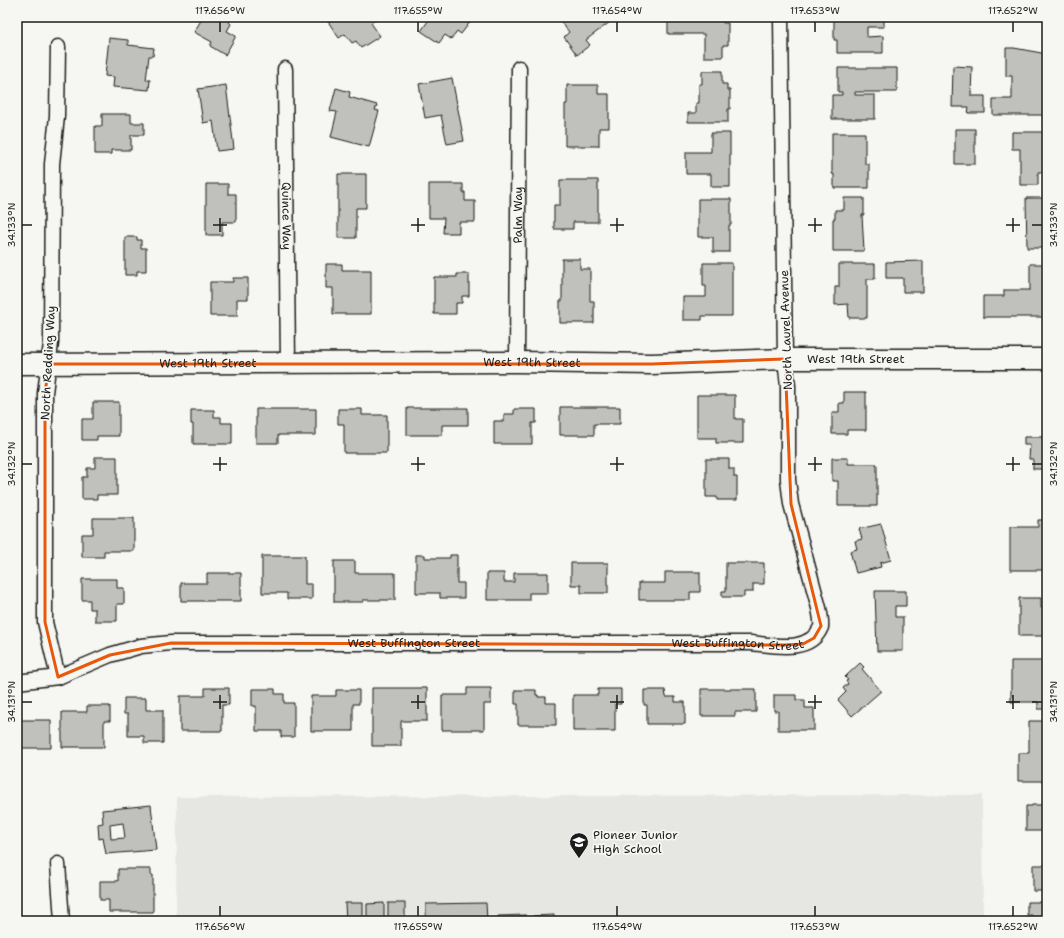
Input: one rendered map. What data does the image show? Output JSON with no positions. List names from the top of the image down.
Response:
{
  "streets": {
    "main road": ["West 19th Street"],
    "street": [
      "Palm Way",
      "Quince Way",
      "North Laurel Avenue",
      "North Redding Way",
      "West Buffington Street"
    ]
  },
  "crossings": [
    ["Palm Way", "West 19th Street"],
    ["Quince Way", "West 19th Street"],
    ["North Laurel Avenue", "West 19th Street"],
    ["North Laurel Avenue", "West Buffington Street"],
    ["West 19th Street", "North Redding Way"],
    ["North Redding Way", "West Buffington Street"]
  ],
  "places": {
    "school or university": ["Pioneer Junior High School"]
  },
  "coordinates": [
    "117.656°W",
    "117.655°W",
    "117.654°W",
    "117.653°W",
    "117.652°W",
    "34.133°N",
    "34.132°N",
    "34.131°N"
  ]
}
